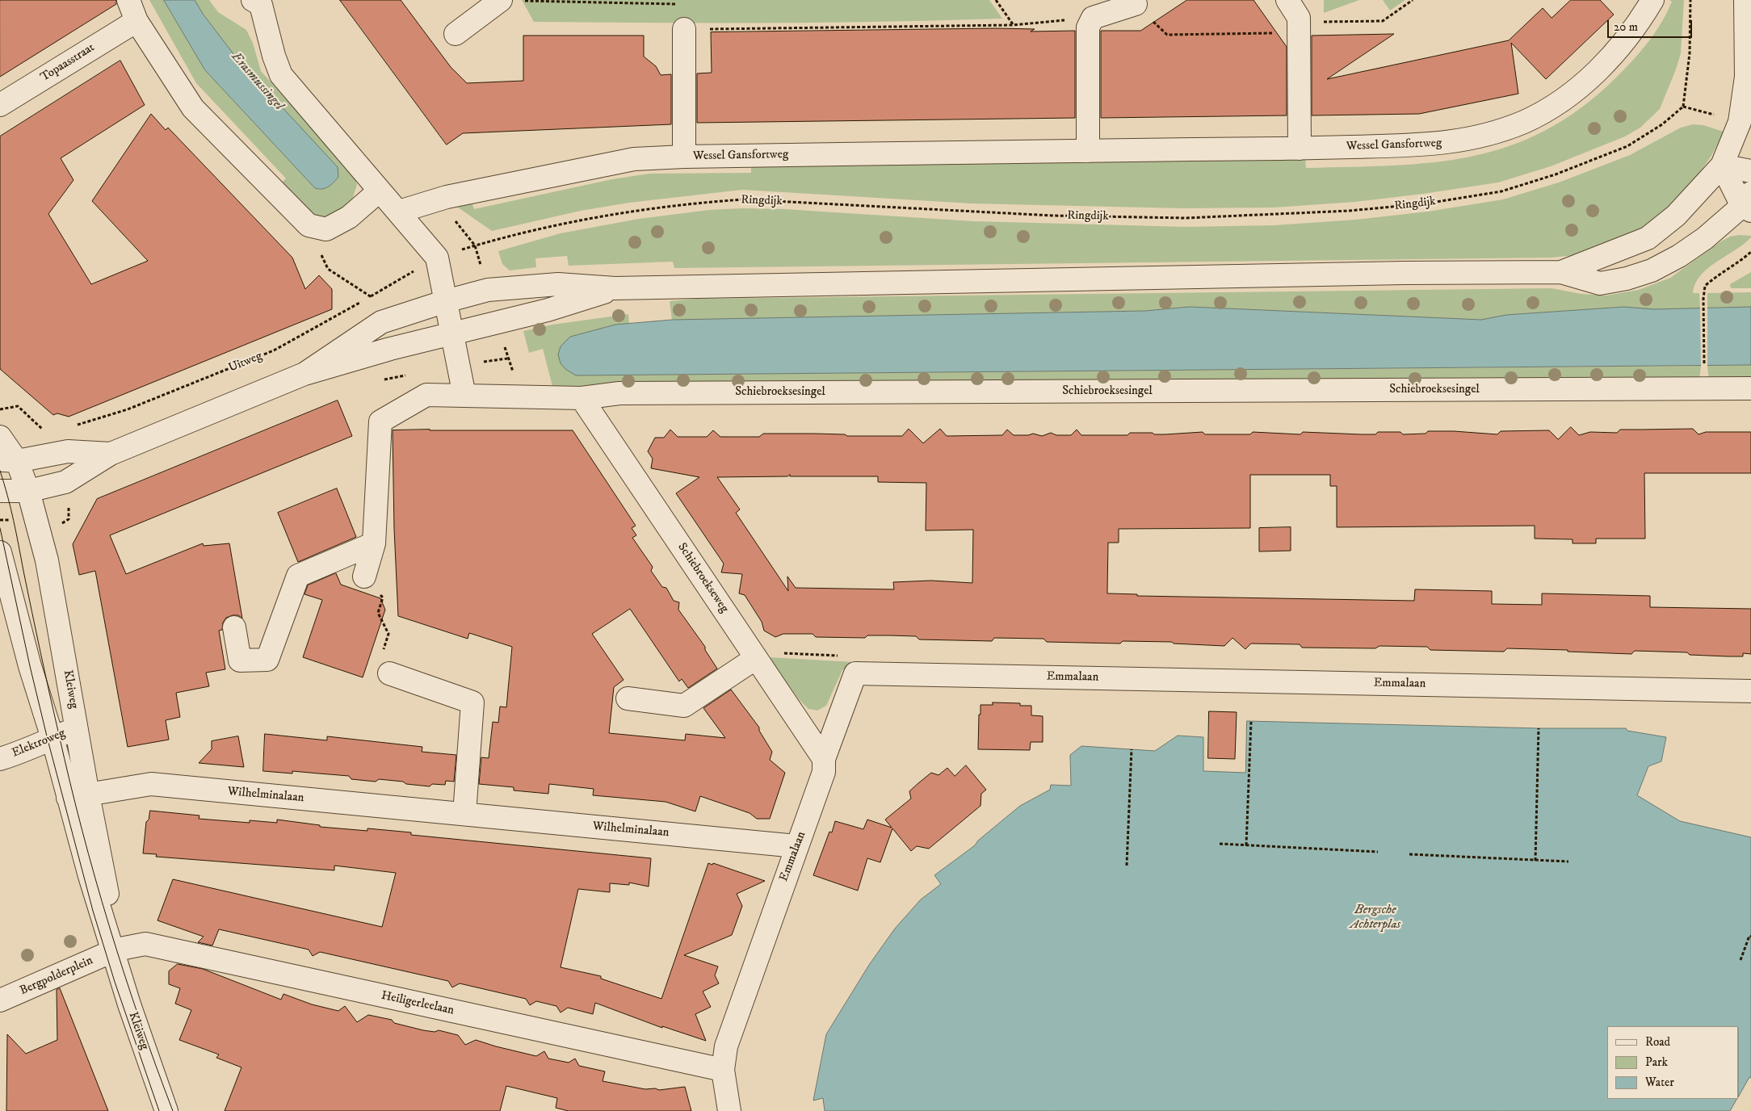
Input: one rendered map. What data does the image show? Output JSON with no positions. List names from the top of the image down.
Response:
{
  "streets": {
    "street": [
      "Topaasstraat",
      "Wessel Gansfortweg",
      "Schiebroeksesingel",
      "Schiebroekseweg",
      "Emmalaan",
      "Kleiweg",
      "Elektroweg",
      "Wilhelminalaan",
      "Bergpolderplein",
      "Heiligerleelaan"
    ],
    "path": ["Ringdijk", "Uitweg"]
  },
  "crossings": [
    ["Ringdijk", "Uitweg"],
    ["Schiebroeksesingel", "Schiebroekseweg"],
    ["Schiebroekseweg", "Emmalaan"],
    ["Emmalaan", "Wilhelminalaan"],
    ["Emmalaan", "Heiligerleelaan"],
    ["Kleiweg", "Elektroweg"],
    ["Kleiweg", "Wilhelminalaan"],
    ["Kleiweg", "Bergpolderplein"],
    ["Kleiweg", "Heiligerleelaan"],
    ["Bergpolderplein", "Heiligerleelaan"]
  ],
  "water": ["Erasmussingel", "Bergsche Achterplas"],
  "legend": ["Road", "Park", "Water"],
  "scale_bar": "20 m"
}
